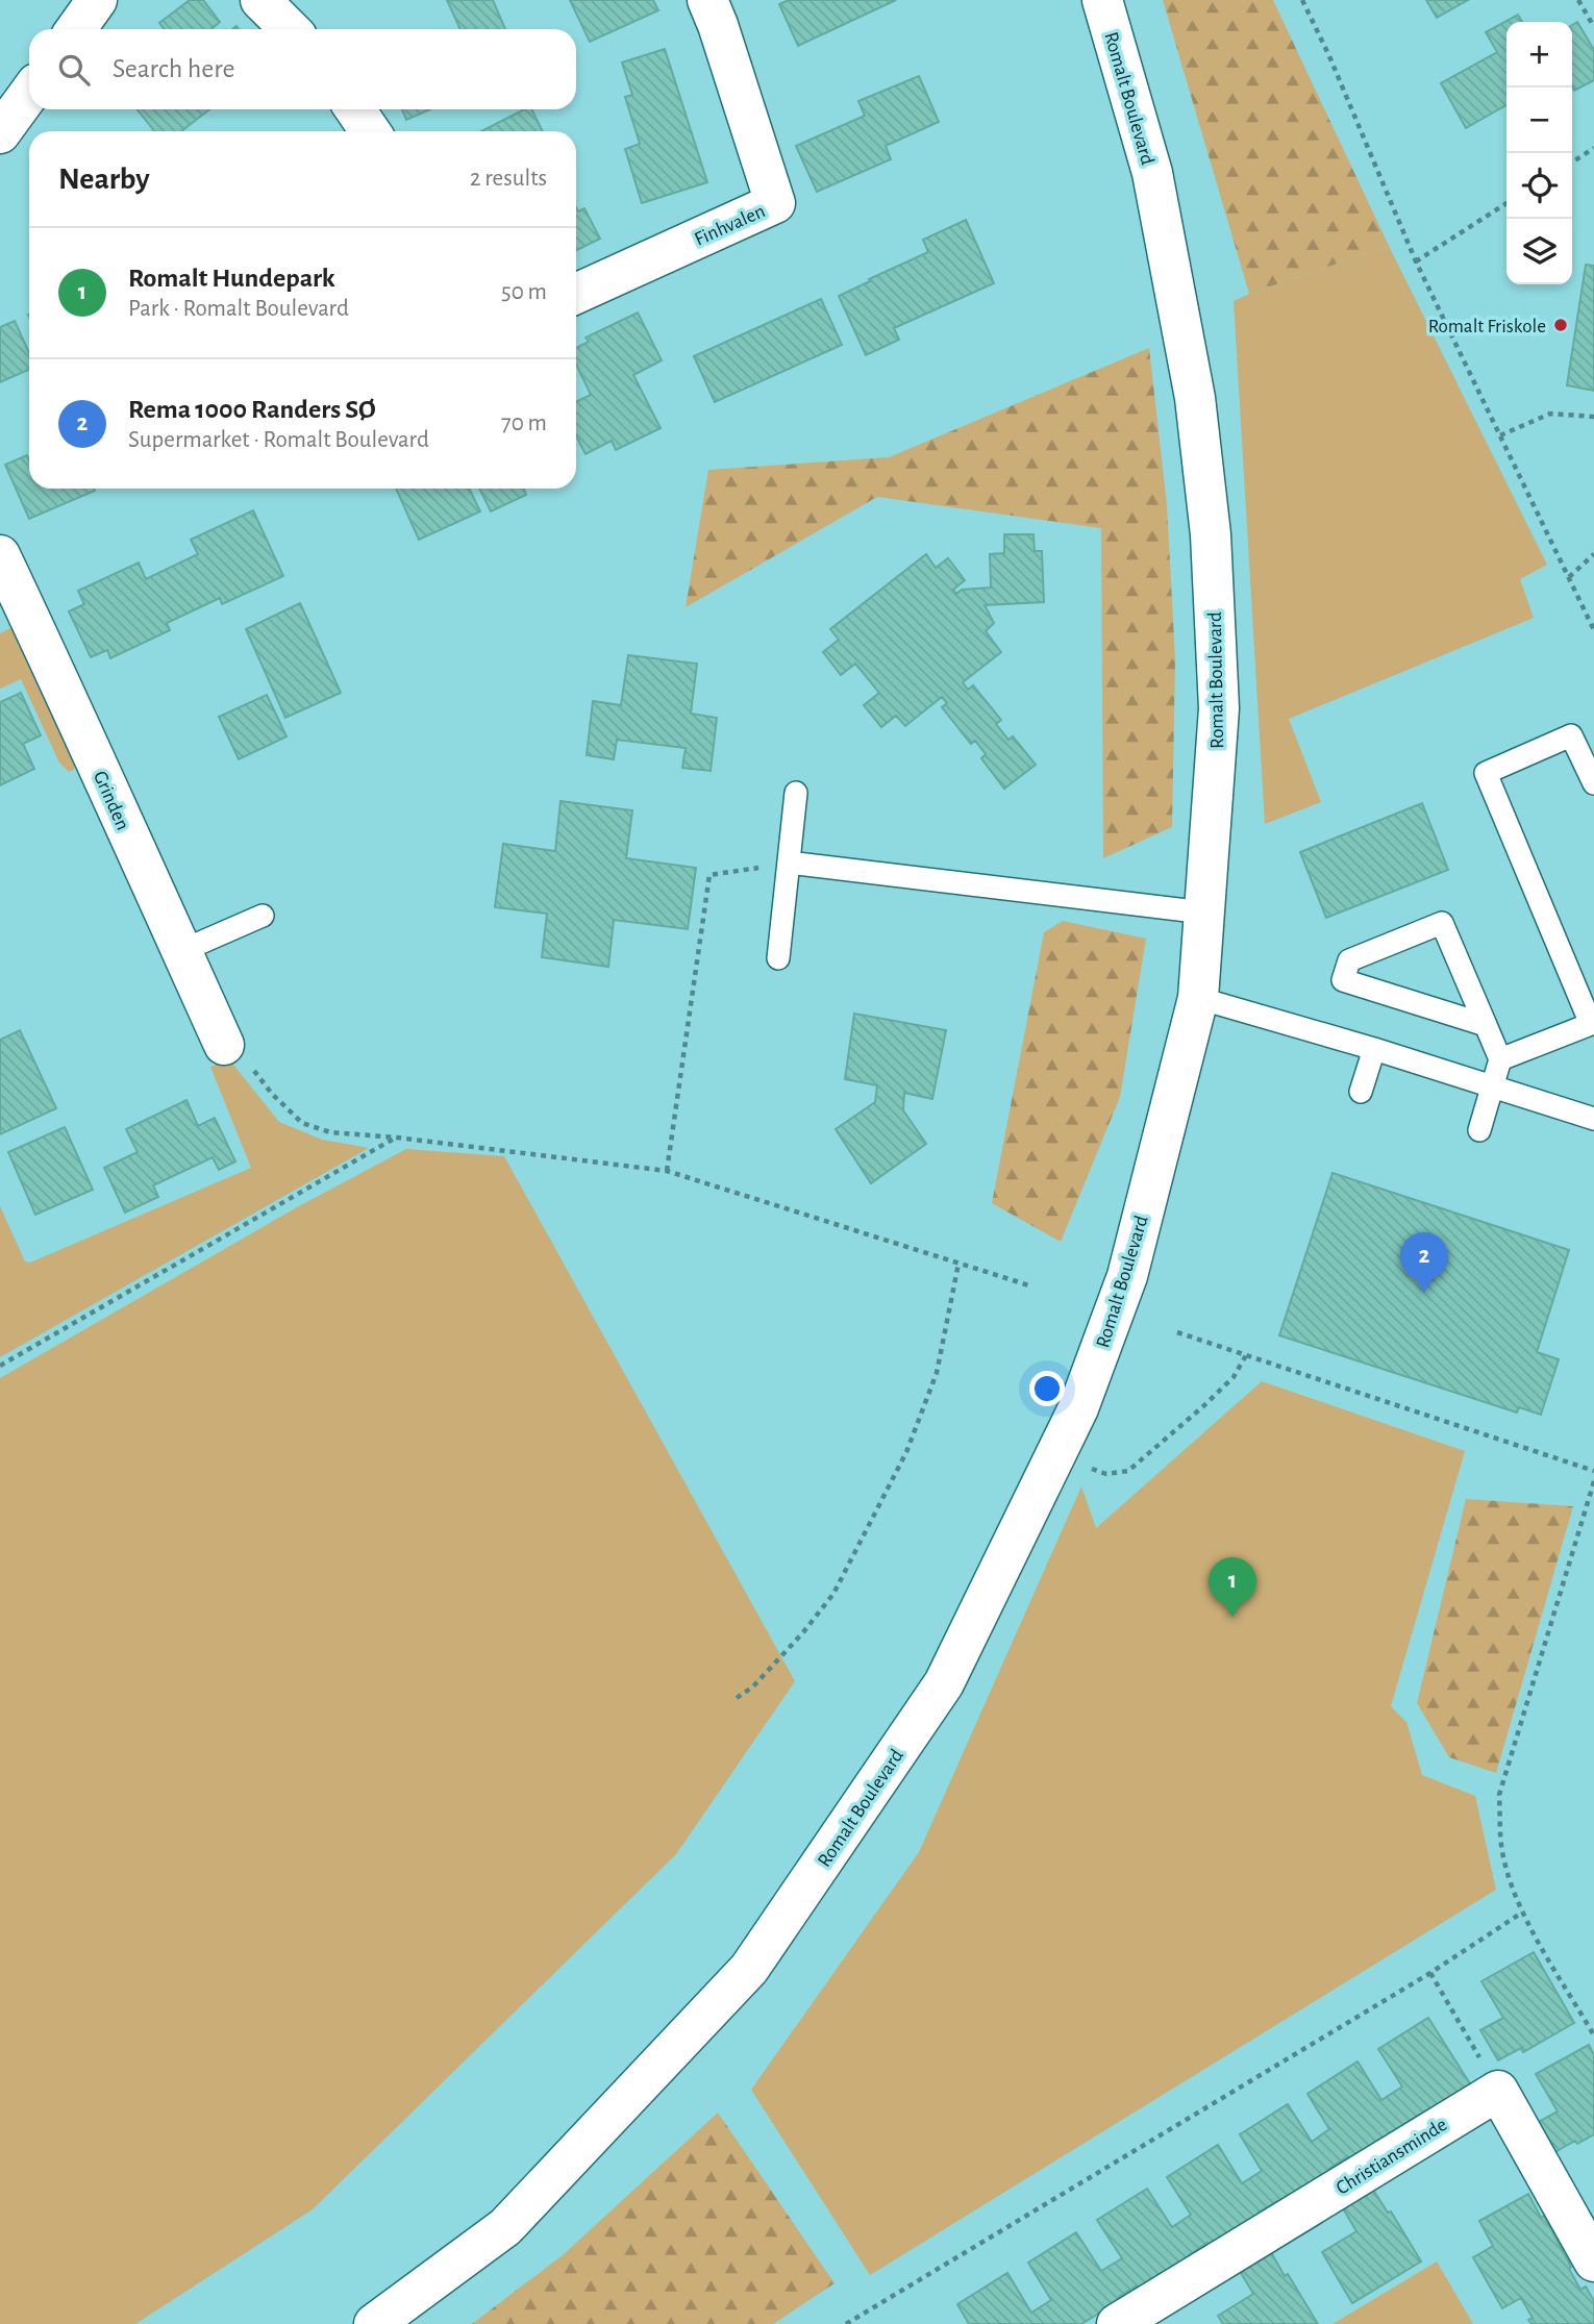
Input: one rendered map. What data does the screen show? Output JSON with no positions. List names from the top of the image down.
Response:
{
  "streets": {
    "street": [
      "Romalt Boulevard",
      "Finhvalen",
      "Grinden",
      "Christiansminde"
    ]
  },
  "places": ["Romalt Friskole"],
  "page": {
    "map_buttons": ["+", "−"],
    "search": "Search here",
    "heading": ["Nearby", "2 results"],
    "list": [
      {
        "mark": "1",
        "name": "Romalt Hundepark",
        "note": "Park · Romalt Boulevard",
        "value": "50 m"
      },
      {
        "mark": "2",
        "name": "Rema 1000 Randers SØ",
        "note": "Supermarket · Romalt Boulevard",
        "value": "70 m"
      }
    ],
    "pins": ["2", "1"]
  }
}
